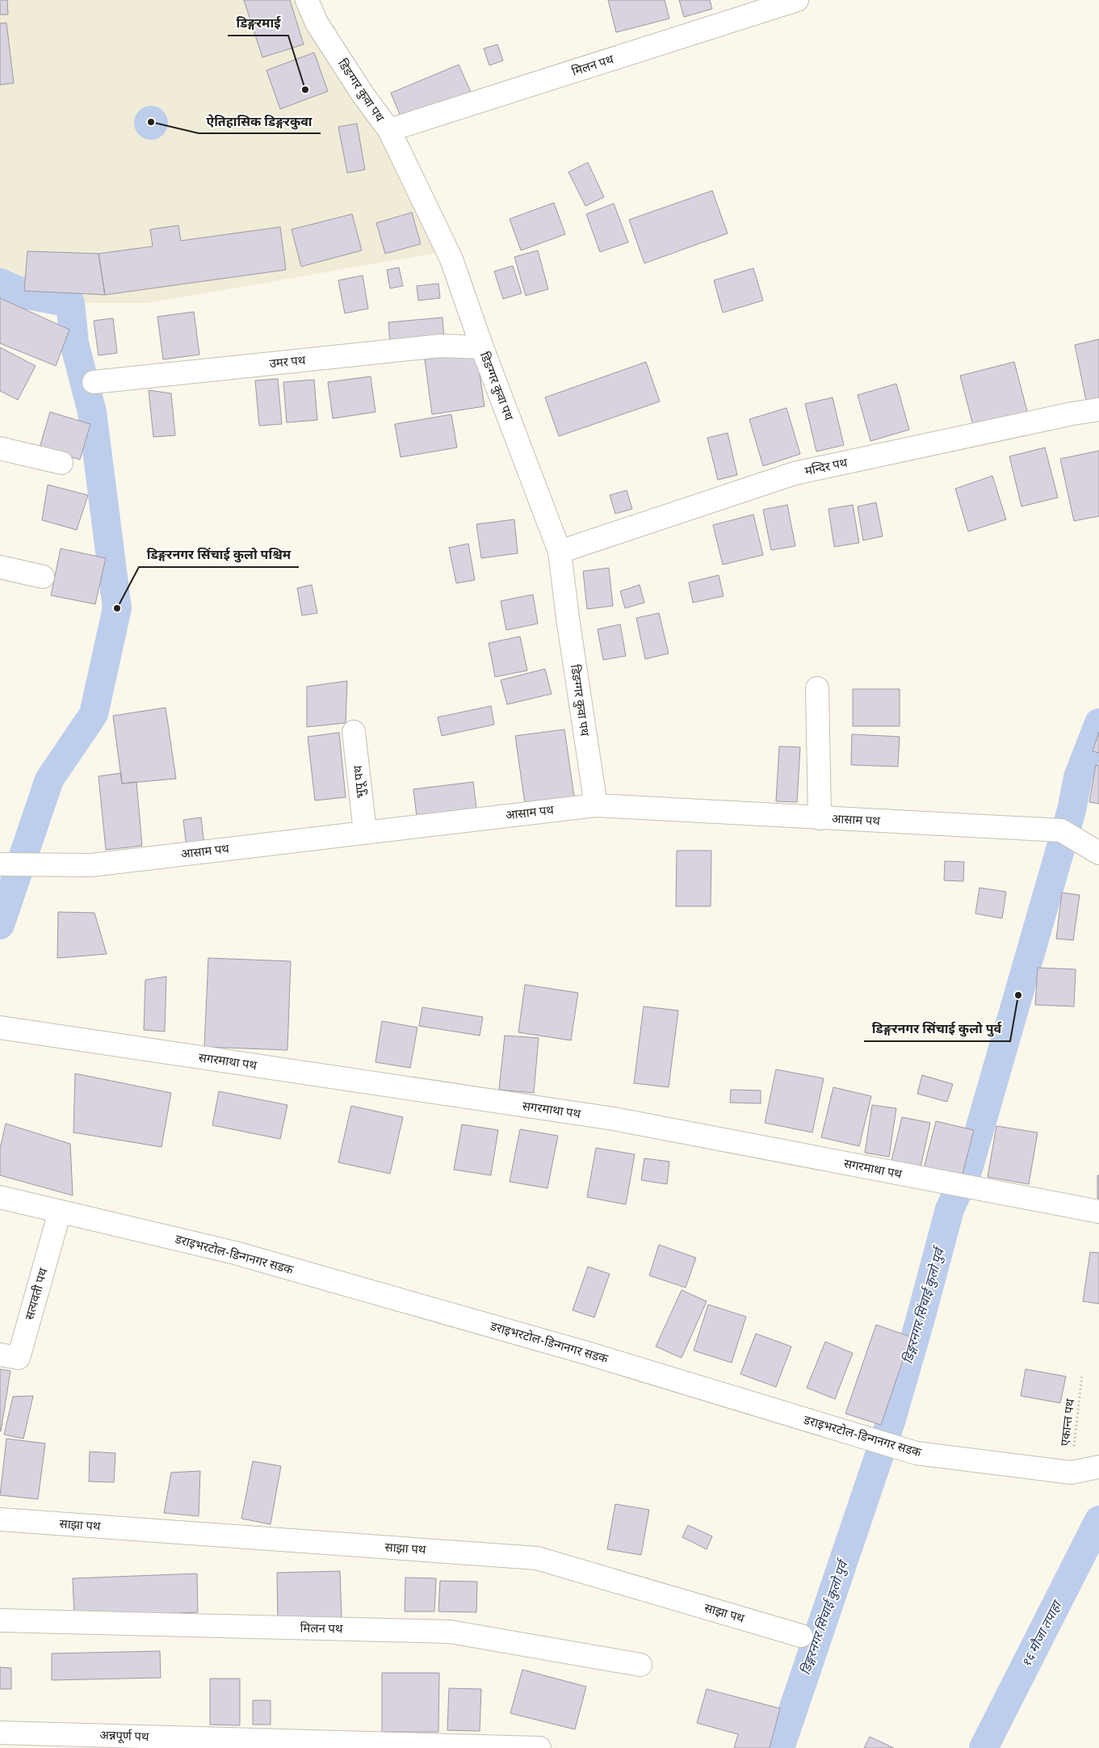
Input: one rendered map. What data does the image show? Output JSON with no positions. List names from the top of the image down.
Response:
{
  "streets": {
    "street": [
      "मिलन पथ",
      "डिङग्गर कुवा पथ",
      "उमर पथ",
      "मन्दिर पथ",
      "भुपू पथ",
      "आसाम पथ",
      "सगरमाथा पथ",
      "डराइभरटोल-डिन्गनगर सडक",
      "सत्यवती पथ",
      "साझा पथ",
      "अन्नपूर्ण पथ"
    ],
    "path": ["एकान्त पथ"]
  },
  "crossings": [
    ["मिलन पथ", "डिङग्गर कुवा पथ"],
    ["डिङग्गर कुवा पथ", "उमर पथ"],
    ["डिङग्गर कुवा पथ", "मन्दिर पथ"],
    ["डिङग्गर कुवा पथ", "आसाम पथ"],
    ["भुपू पथ", "आसाम पथ"],
    ["डराइभरटोल-डिन्गनगर सडक", "सत्यवती पथ"],
    ["डराइभरटोल-डिन्गनगर सडक", "एकान्त पथ"]
  ],
  "water": ["डिङ्गरनगर सिंचाई कुलो पुर्व", "१६ मौजा तपाहा"],
  "places": [
    "डिङ्गरमाई",
    "ऐतिहासिक डिङ्गरकुवा",
    "डिङ्गरनगर सिंचाई कुलो पश्चिम",
    "डिङ्गरनगर सिंचाई कुलो पुर्व"
  ]
}
